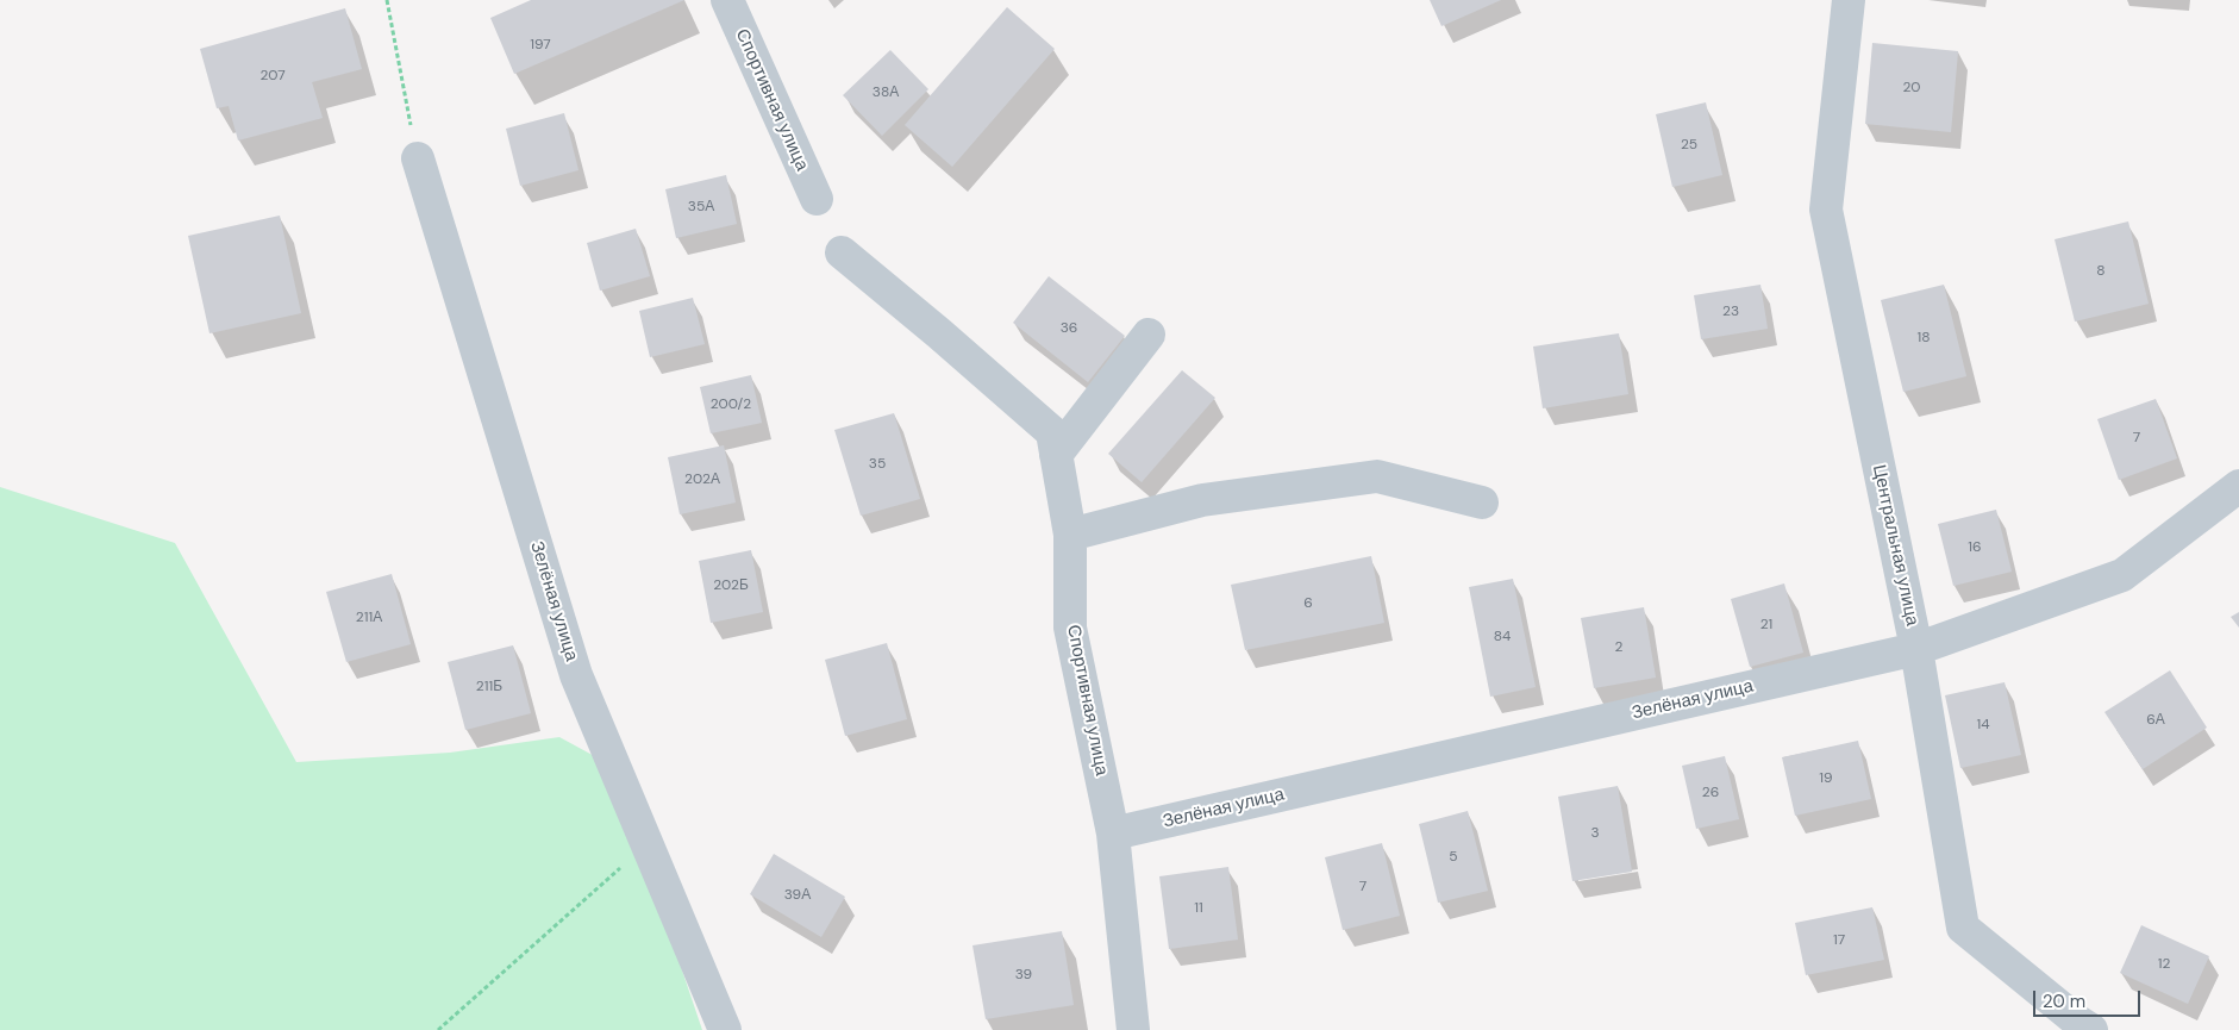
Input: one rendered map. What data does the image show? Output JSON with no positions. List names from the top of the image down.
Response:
{
  "streets": {
    "street": ["Спортивная улица", "Центральная улица", "Зелёная улица"]
  },
  "crossings": [
    ["Спортивная улица", "Зелёная улица"],
    ["Центральная улица", "Зелёная улица"]
  ],
  "house_numbers": [
    "197",
    "207",
    "20",
    "38А",
    "25",
    "35А",
    "8",
    "23",
    "36",
    "18",
    "200/2",
    "7",
    "35",
    "202А",
    "16",
    "202Б",
    "6",
    "211А",
    "21",
    "84",
    "2",
    "211Б",
    "6А",
    "14",
    "19",
    "26",
    "3",
    "5",
    "7",
    "39А",
    "11",
    "17",
    "12",
    "39"
  ],
  "scale_bar": "20 m"
}
